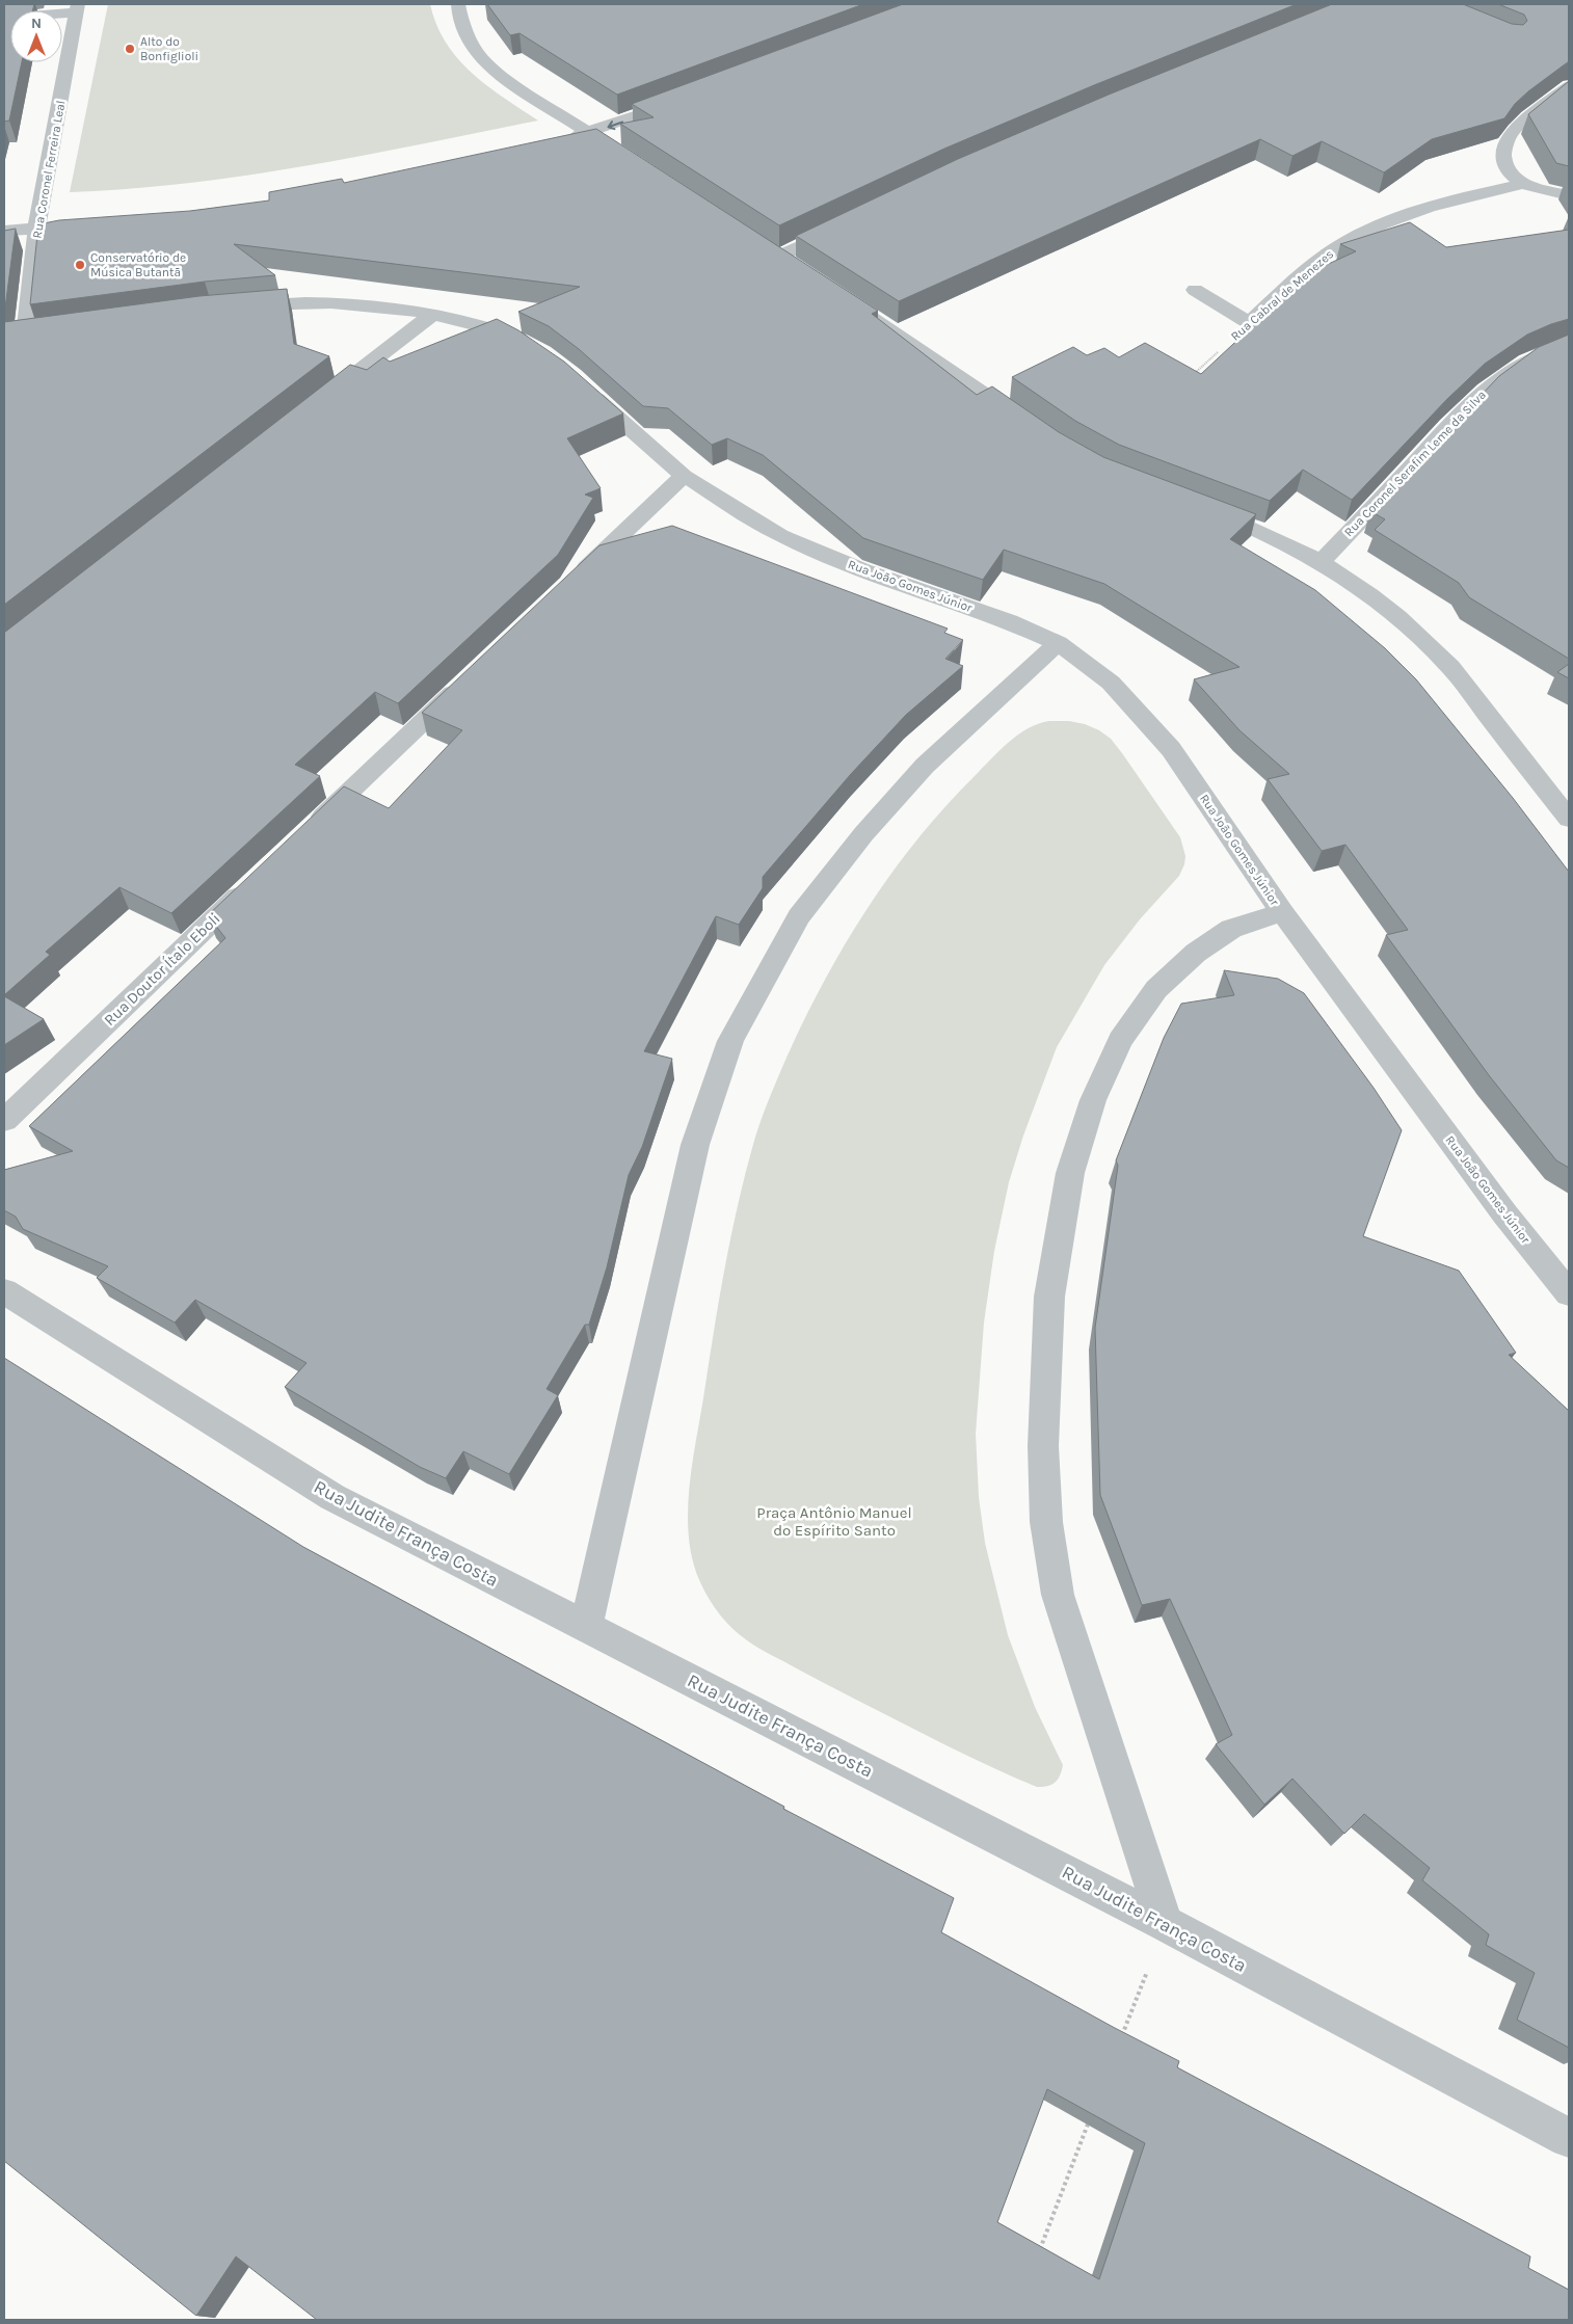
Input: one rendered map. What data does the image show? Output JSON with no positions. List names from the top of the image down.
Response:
{
  "streets": {
    "street": [
      "Rua Coronel Ferreira Leal",
      "Rua Cabral de Menezes",
      "Rua Coronel Serafim Leme da Silva",
      "Rua João Gomes Júnior",
      "Rua Doutor Ítalo Eboli",
      "Rua Judite França Costa"
    ]
  },
  "parks": ["Praça Antônio Manuel do Espírito Santo"],
  "places": ["Alto do Bonfiglioli", "Conservatório de Música Butantã"],
  "north": "top"
}
